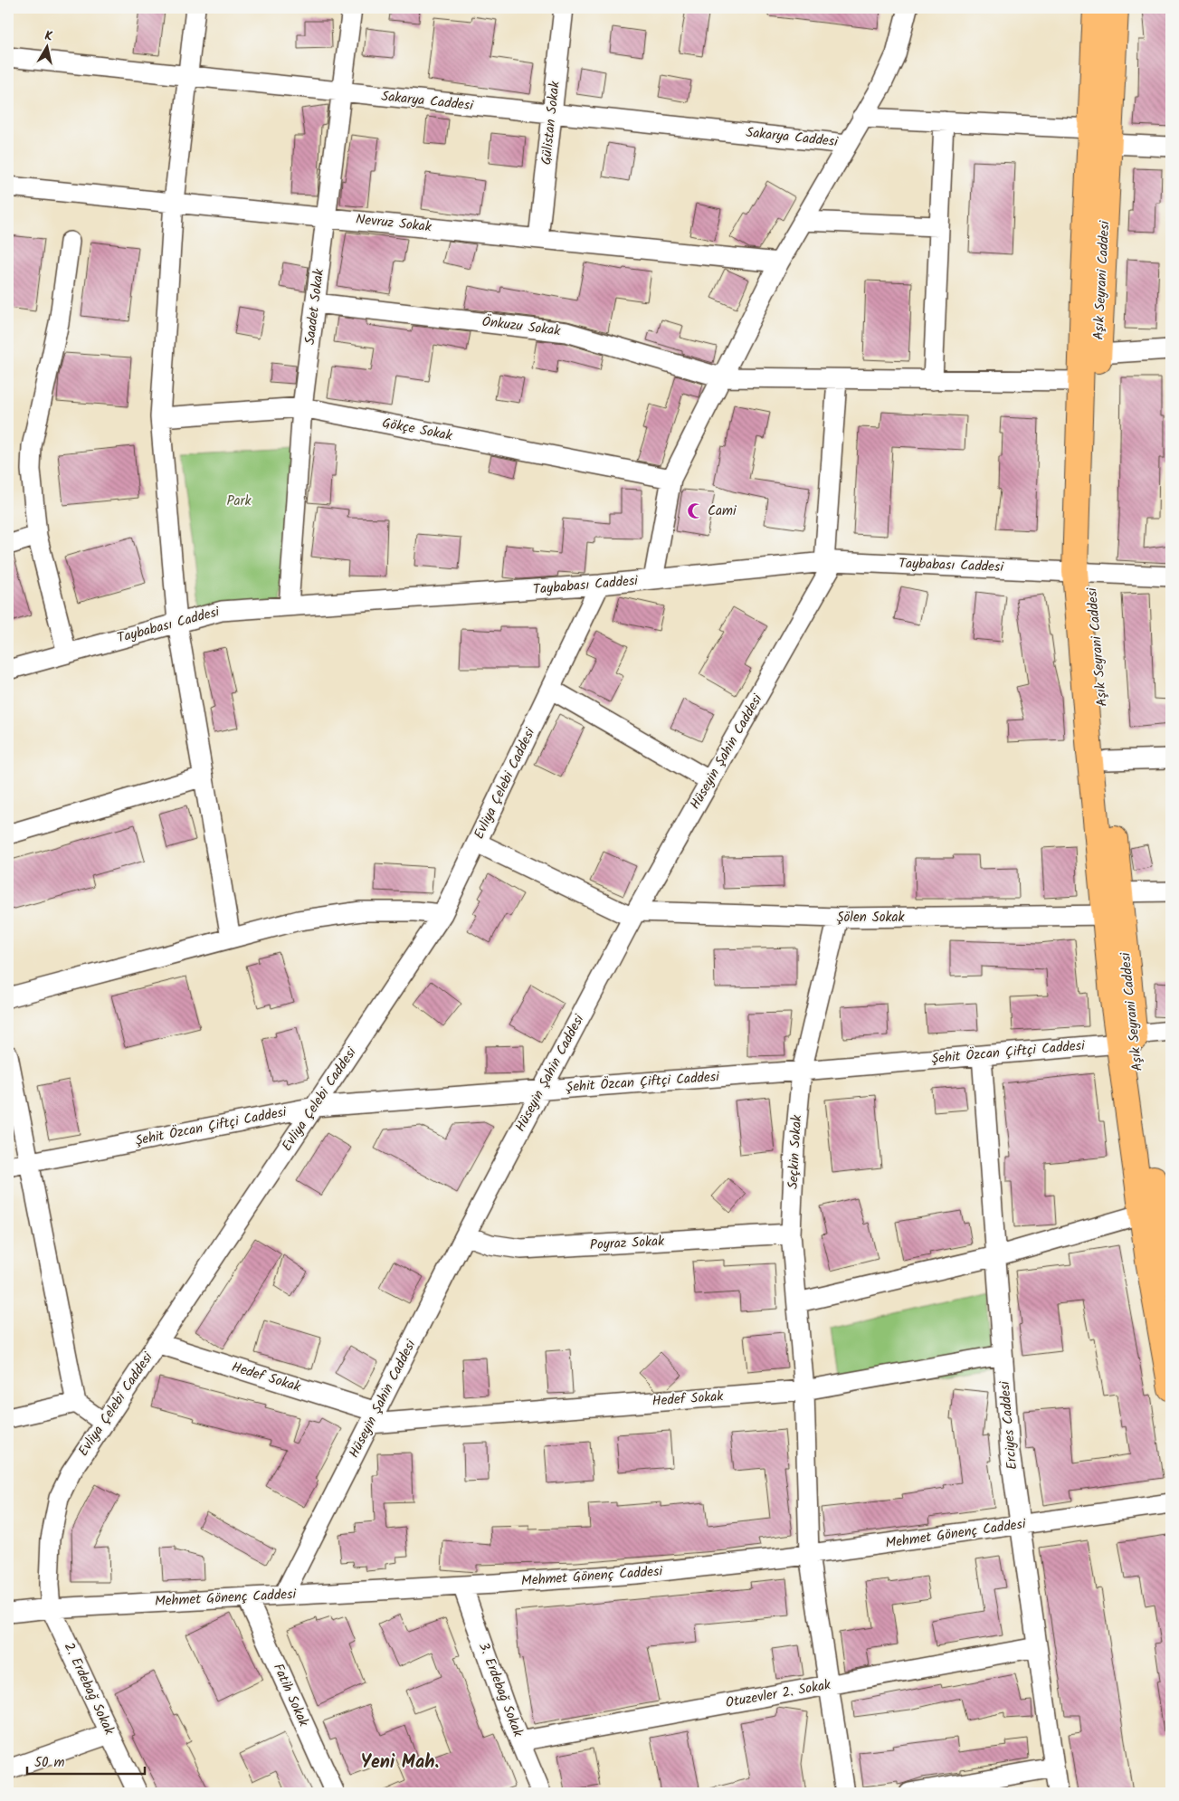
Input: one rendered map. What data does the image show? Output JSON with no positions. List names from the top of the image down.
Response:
{
  "streets": {
    "main road": ["Aşık Seyrani Caddesi"],
    "street": [
      "Sakarya Caddesi",
      "Gülistan Sokak",
      "Nevruz Sokak",
      "Saadet Sokak",
      "Önkuzu Sokak",
      "Gökçe Sokak",
      "Taybabası Caddesi",
      "Hüseyin Şahin Caddesi",
      "Evliya Çelebi Caddesi",
      "Şölen Sokak",
      "Şehit Özcan Çiftçi Caddesi",
      "Seçkin Sokak",
      "Poyraz Sokak",
      "Hedef Sokak",
      "Erciyes Caddesi",
      "Mehmet Gönenç Caddesi",
      "2. Erdebağ Sokak",
      "3. Erdebağ Sokak",
      "Otuzevler 2. Sokak",
      "Fatih Sokak"
    ]
  },
  "crossings": [
    ["Sakarya Caddesi", "Gülistan Sokak"],
    ["Sakarya Caddesi", "Saadet Sokak"],
    ["Gülistan Sokak", "Nevruz Sokak"],
    ["Nevruz Sokak", "Saadet Sokak"],
    ["Aşık Seyrani Caddesi", "Taybabası Caddesi"],
    ["Aşık Seyrani Caddesi", "Şölen Sokak"],
    ["Aşık Seyrani Caddesi", "Şehit Özcan Çiftçi Caddesi"],
    ["Saadet Sokak", "Önkuzu Sokak"],
    ["Saadet Sokak", "Gökçe Sokak"],
    ["Saadet Sokak", "Taybabası Caddesi"],
    ["Taybabası Caddesi", "Hüseyin Şahin Caddesi"],
    ["Taybabası Caddesi", "Evliya Çelebi Caddesi"],
    ["Hüseyin Şahin Caddesi", "Şölen Sokak"],
    ["Hüseyin Şahin Caddesi", "Şehit Özcan Çiftçi Caddesi"],
    ["Hüseyin Şahin Caddesi", "Poyraz Sokak"],
    ["Hüseyin Şahin Caddesi", "Hedef Sokak"],
    ["Hüseyin Şahin Caddesi", "Mehmet Gönenç Caddesi"],
    ["Evliya Çelebi Caddesi", "Şehit Özcan Çiftçi Caddesi"],
    ["Evliya Çelebi Caddesi", "Hedef Sokak"],
    ["Evliya Çelebi Caddesi", "Mehmet Gönenç Caddesi"],
    ["Evliya Çelebi Caddesi", "2. Erdebağ Sokak"],
    ["Şölen Sokak", "Seçkin Sokak"],
    ["Şehit Özcan Çiftçi Caddesi", "Seçkin Sokak"],
    ["Şehit Özcan Çiftçi Caddesi", "Erciyes Caddesi"],
    ["Seçkin Sokak", "Poyraz Sokak"],
    ["Seçkin Sokak", "Hedef Sokak"],
    ["Seçkin Sokak", "Mehmet Gönenç Caddesi"],
    ["Seçkin Sokak", "Otuzevler 2. Sokak"],
    ["Hedef Sokak", "Erciyes Caddesi"],
    ["Erciyes Caddesi", "Mehmet Gönenç Caddesi"],
    ["Erciyes Caddesi", "Otuzevler 2. Sokak"],
    ["Mehmet Gönenç Caddesi", "2. Erdebağ Sokak"],
    ["Mehmet Gönenç Caddesi", "3. Erdebağ Sokak"],
    ["Mehmet Gönenç Caddesi", "Fatih Sokak"],
    ["3. Erdebağ Sokak", "Otuzevler 2. Sokak"]
  ],
  "districts": ["Yeni Mah."],
  "parks": ["Park"],
  "places": {
    "mosque": ["Cami"]
  },
  "scale_bar": "50 m",
  "north": "top"
}
